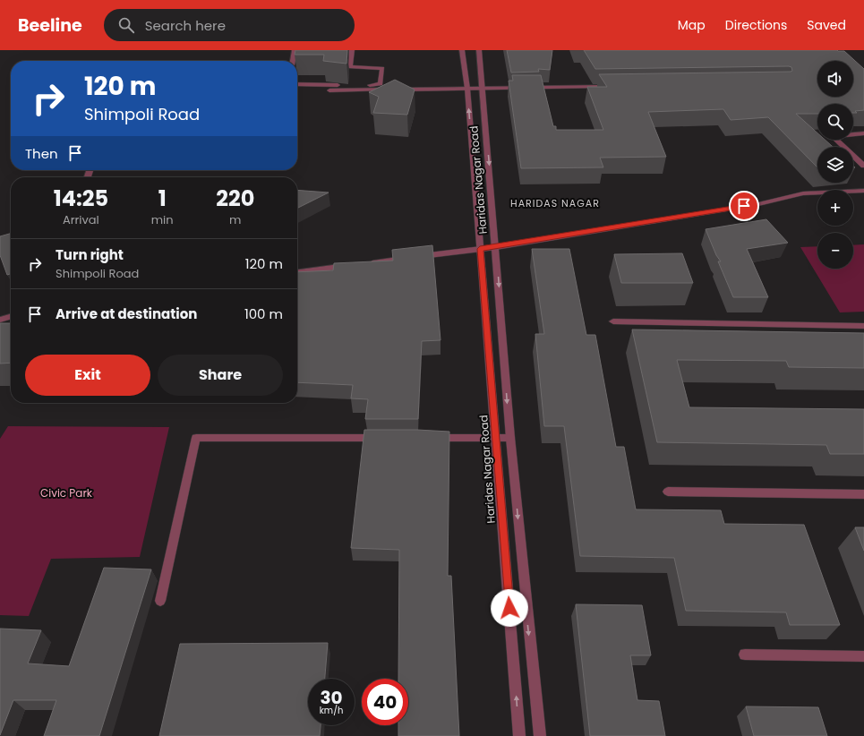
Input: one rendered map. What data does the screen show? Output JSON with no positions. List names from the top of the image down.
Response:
{
  "streets": {
    "street": ["Haridas Nagar Road"]
  },
  "districts": ["HARIDAS NAGAR"],
  "parks": ["Civic Park"],
  "page": {
    "header": "Beeline",
    "search": "Search here",
    "nav": ["Map", "Directions", "Saved"],
    "map_buttons": ["+", "−"],
    "turn": ["120 m", "Shimpoli Road"],
    "then": "Then",
    "eta": [
      "14:25",
      "Arrival",
      "1",
      "min",
      "220",
      "m"
    ],
    "list": [
      {
        "name": "Turn right",
        "note": "Shimpoli Road",
        "value": "120 m"
      },
      {
        "name": "Arrive at destination",
        "value": "100 m"
      }
    ],
    "buttons": ["Exit", "Share"],
    "speed": "30 km/h",
    "limit": "40"
  }
}
